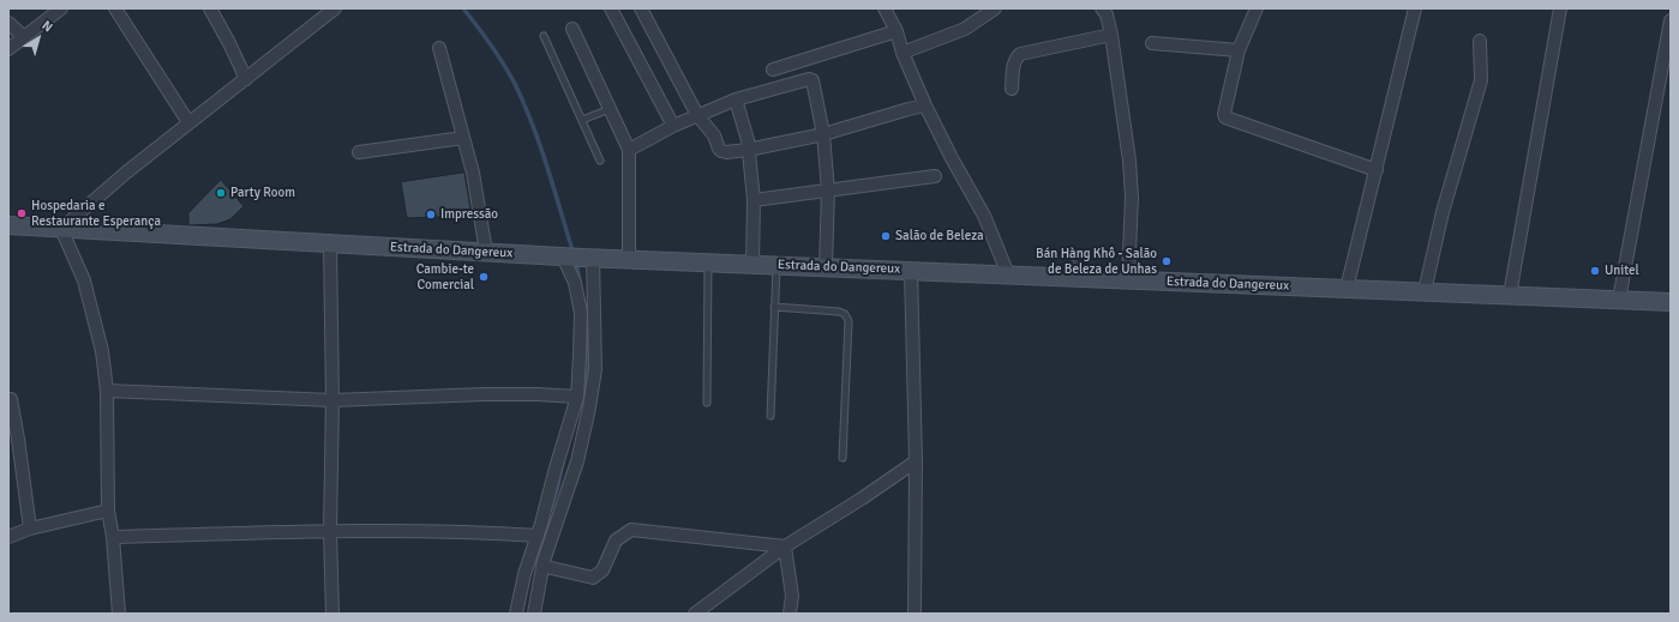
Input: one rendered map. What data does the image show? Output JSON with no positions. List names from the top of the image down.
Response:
{
  "streets": {
    "main road": ["Estrada do Dangereux"]
  },
  "places": [
    "Party Room",
    "Hospedaria e Restaurante Esperança",
    "Impressão",
    "Salão de Beleza",
    "Bán Hàng Khô - Salão de Beleza de Unhas",
    "Unitel",
    "Cambie-te Comercial"
  ],
  "north": "top right"
}
